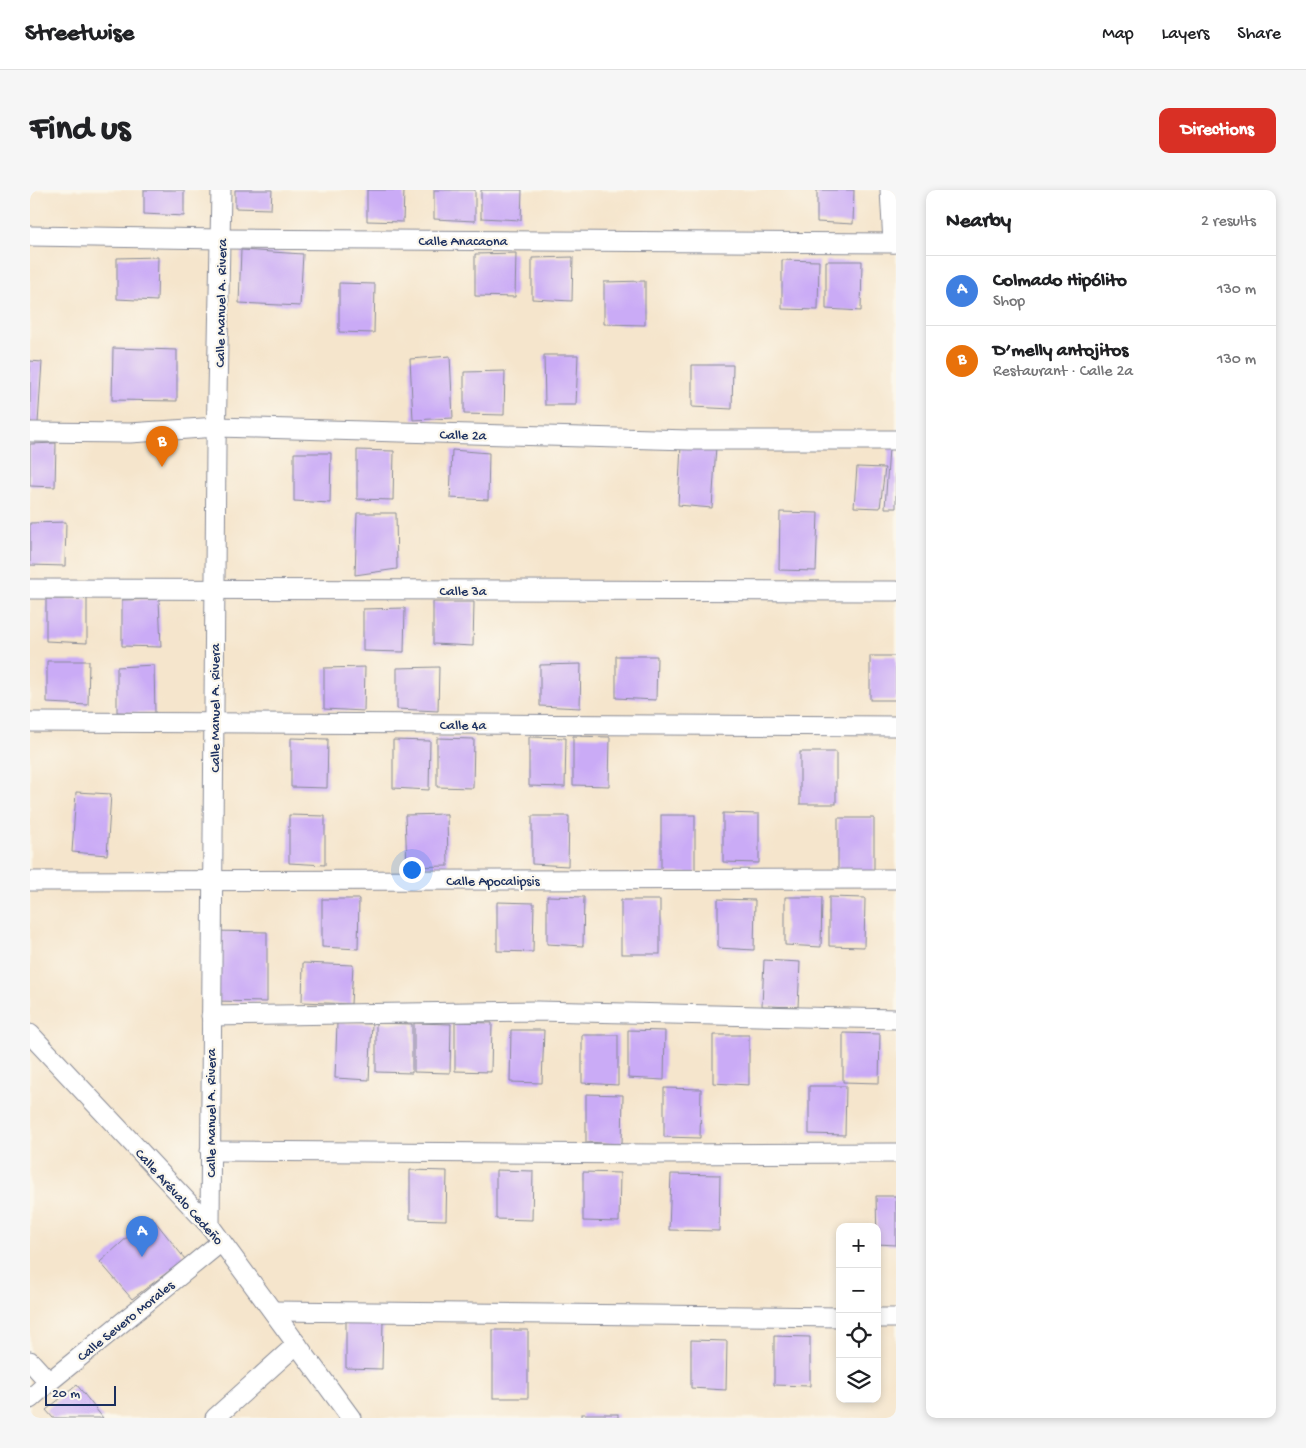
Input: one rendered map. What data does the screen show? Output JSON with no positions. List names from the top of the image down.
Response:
{
  "streets": {
    "street": [
      "Calle Anacaona",
      "Calle Manuel A. Rivera",
      "Calle 2a",
      "Calle 3a",
      "Calle 4a",
      "Calle Apocalipsis",
      "Calle Arévalo Cedeño",
      "Calle Severo Morales"
    ]
  },
  "crossings": [
    ["Calle Anacaona", "Calle Manuel A. Rivera"],
    ["Calle Manuel A. Rivera", "Calle 2a"],
    ["Calle Manuel A. Rivera", "Calle 3a"],
    ["Calle Manuel A. Rivera", "Calle 4a"],
    ["Calle Manuel A. Rivera", "Calle Apocalipsis"],
    ["Calle Manuel A. Rivera", "Calle Arévalo Cedeño"],
    ["Calle Arévalo Cedeño", "Calle Severo Morales"]
  ],
  "scale_bar": "20 m",
  "page": {
    "header": "Streetwise",
    "nav": ["Map", "Layers", "Share"],
    "buttons": "Directions",
    "title": "Find us",
    "heading": ["Nearby", "2 results"],
    "list": [
      {
        "mark": "A",
        "name": "Colmado Hipólito",
        "note": "Shop",
        "value": "130 m"
      },
      {
        "mark": "B",
        "name": "D’melly antojitos",
        "note": "Restaurant · Calle 2a",
        "value": "130 m"
      }
    ],
    "pins": ["B", "A"],
    "map_buttons": ["+", "−"],
    "scale": "20 m"
  }
}
